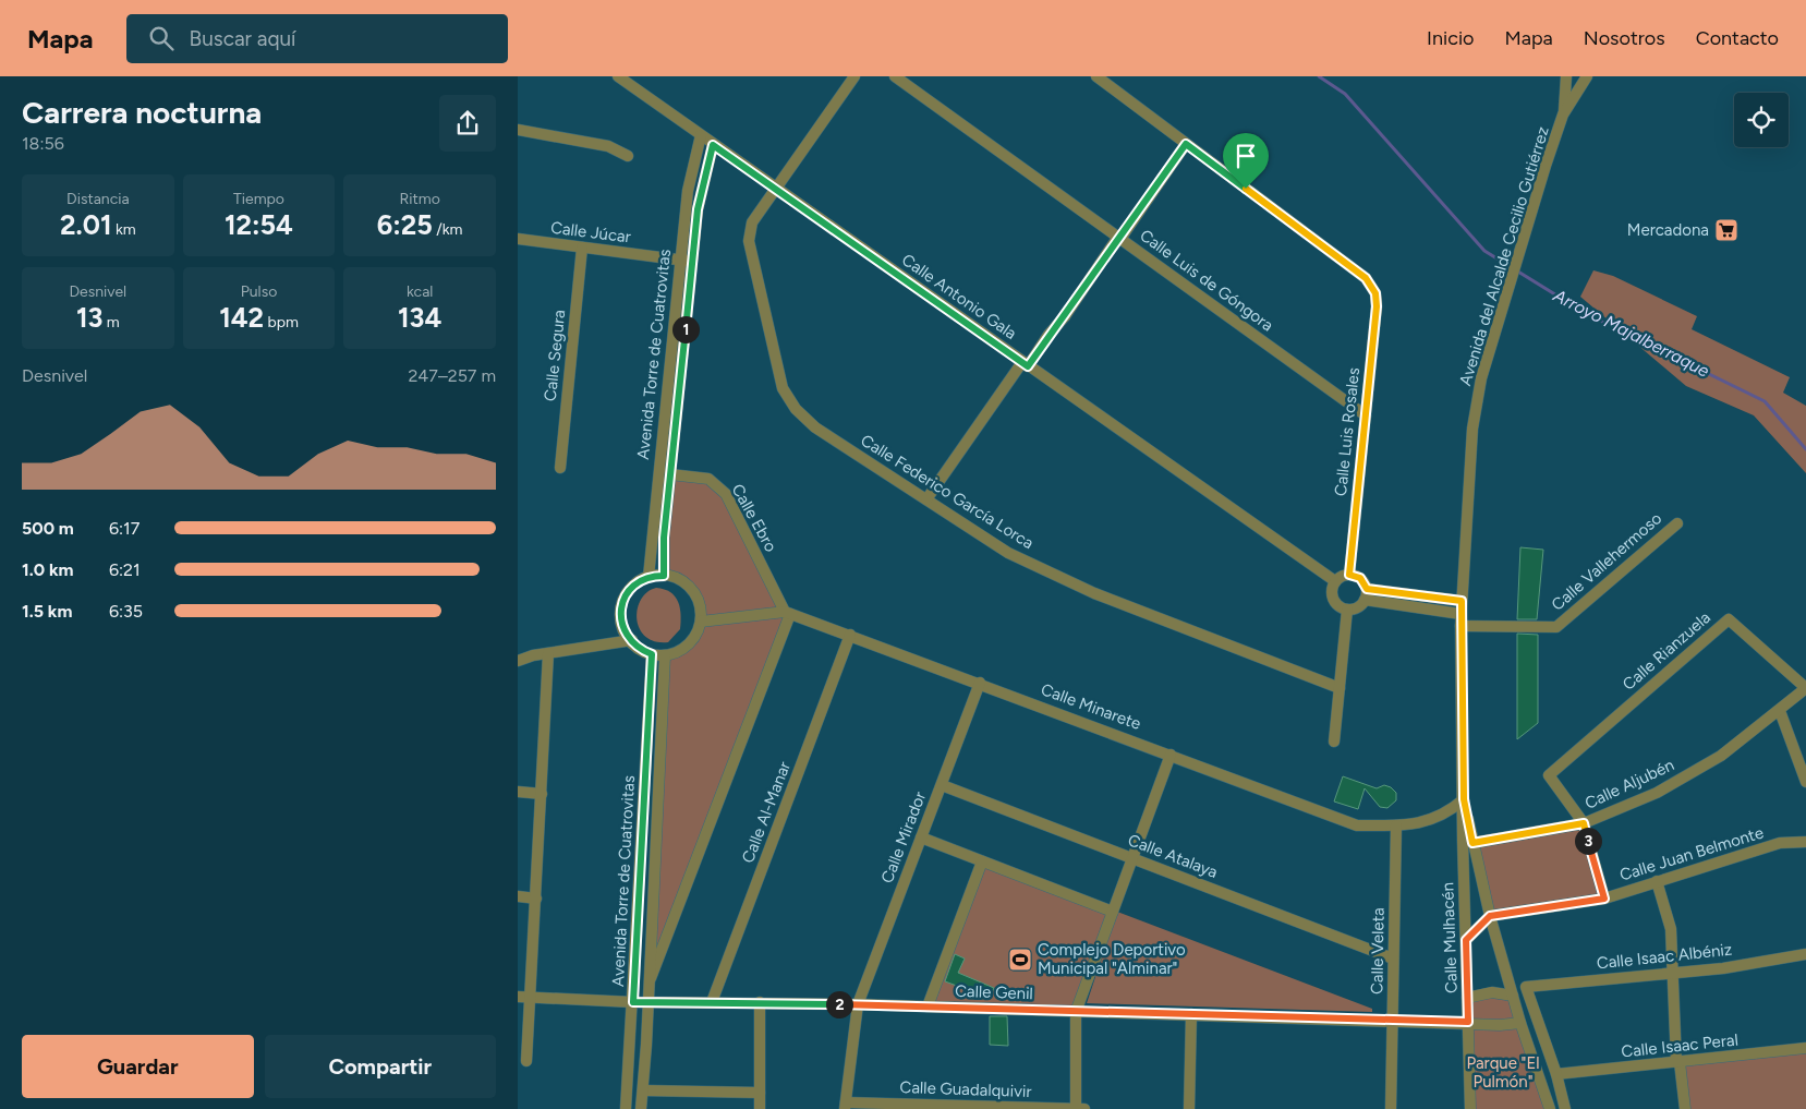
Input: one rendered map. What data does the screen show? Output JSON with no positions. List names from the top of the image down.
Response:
{
  "streets": {
    "street": [
      "Calle Júcar",
      "Avenida del Alcalde Cecilio Gutiérrez",
      "Calle Luis de Góngora",
      "Calle Antonio Gala",
      "Avenida Torre de Cuatrovitas",
      "Calle Segura",
      "Calle Luis Rosales",
      "Calle Federico García Lorca",
      "Calle Ebro",
      "Calle Vallehermoso",
      "Calle Rianzuela",
      "Calle Minarete",
      "Calle Aljubén",
      "Calle Al-Manar",
      "Calle Mirador",
      "Calle Juan Belmonte",
      "Calle Atalaya",
      "Calle Mulhacén",
      "Calle Veleta",
      "Calle Isaac Albéniz",
      "Calle Genil",
      "Calle Isaac Peral",
      "Calle Guadalquivir"
    ]
  },
  "crossings": [
    ["Calle Júcar", "Avenida Torre de Cuatrovitas"],
    ["Calle Júcar", "Calle Segura"],
    ["Avenida del Alcalde Cecilio Gutiérrez", "Calle Vallehermoso"],
    ["Avenida del Alcalde Cecilio Gutiérrez", "Calle Minarete"],
    ["Avenida del Alcalde Cecilio Gutiérrez", "Calle Mulhacén"],
    ["Calle Luis de Góngora", "Calle Luis Rosales"],
    ["Calle Antonio Gala", "Avenida Torre de Cuatrovitas"],
    ["Calle Antonio Gala", "Calle Luis Rosales"],
    ["Calle Antonio Gala", "Calle Federico García Lorca"],
    ["Avenida Torre de Cuatrovitas", "Calle Ebro"],
    ["Avenida Torre de Cuatrovitas", "Calle Minarete"],
    ["Avenida Torre de Cuatrovitas", "Calle Genil"],
    ["Calle Ebro", "Calle Minarete"],
    ["Calle Rianzuela", "Calle Aljubén"],
    ["Calle Minarete", "Calle Al-Manar"],
    ["Calle Minarete", "Calle Mirador"],
    ["Calle Minarete", "Calle Mulhacén"],
    ["Calle Minarete", "Calle Veleta"],
    ["Calle Al-Manar", "Calle Genil"],
    ["Calle Mirador", "Calle Atalaya"],
    ["Calle Mirador", "Calle Genil"],
    ["Calle Mirador", "Calle Guadalquivir"],
    ["Calle Atalaya", "Calle Veleta"],
    ["Calle Mulhacén", "Calle Genil"],
    ["Calle Veleta", "Calle Genil"],
    ["Calle Isaac Albéniz", "Calle Genil"]
  ],
  "water": ["Arroyo Majalberraque"],
  "parks": ["Parque \"El Pulmón\""],
  "places": {
    "supermarket": ["Mercadona"],
    "sports": ["Complejo Deportivo Municipal \"Alminar\""]
  },
  "page": {
    "header": "Mapa",
    "search": "Buscar aquí",
    "nav": [
      "Inicio",
      "Mapa",
      "Nosotros",
      "Contacto"
    ],
    "heading": ["Carrera nocturna", "18:56"],
    "stats": [
      ["Distancia", "2.01 km"],
      ["Tiempo", "12:54"],
      ["Ritmo", "6:25 /km"],
      ["Desnivel", "13 m"],
      ["Pulso", "142 bpm"],
      ["kcal", "134"]
    ],
    "pins": ["1", "3", "2"],
    "chart": ["Desnivel", "247–257 m"],
    "list": [
      {
        "name": "500 m",
        "note": "6:17"
      },
      {
        "name": "1.0 km",
        "note": "6:21"
      },
      {
        "name": "1.5 km",
        "note": "6:35"
      }
    ],
    "buttons": ["Guardar", "Compartir"]
  }
}
